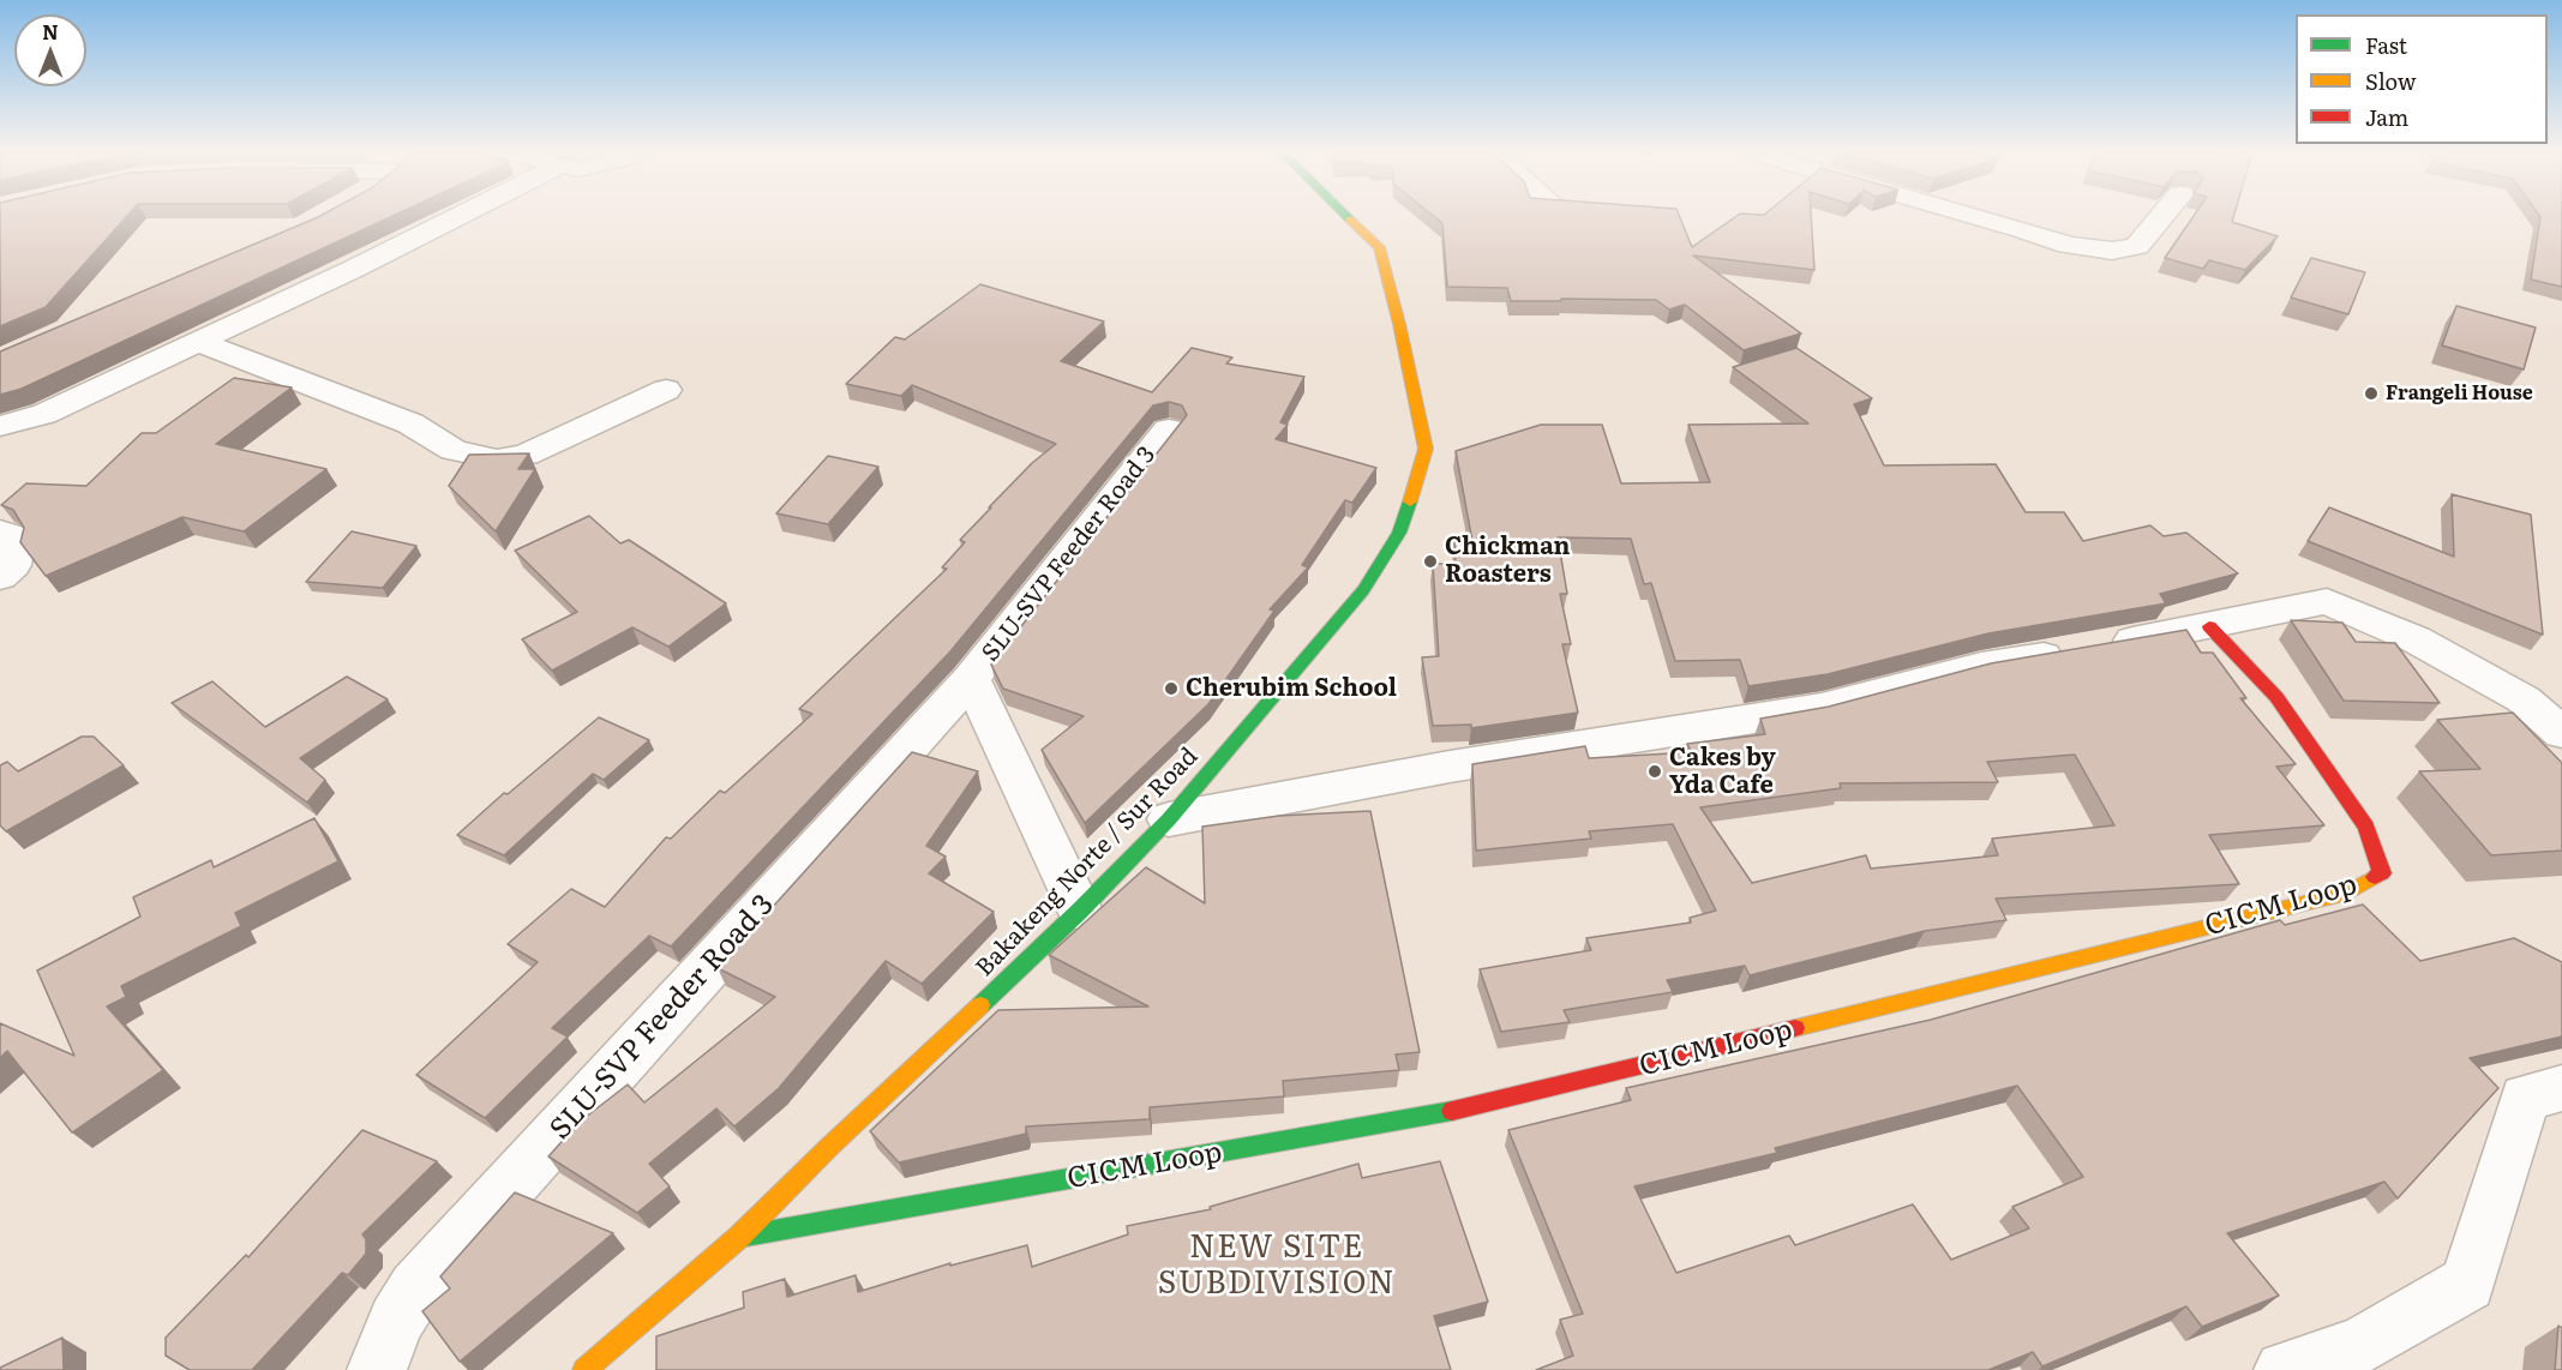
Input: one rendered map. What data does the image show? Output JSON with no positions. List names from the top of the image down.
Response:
{
  "streets": {
    "main road": ["Bakakeng Norte / Sur Road", "CICM Loop"],
    "street": ["SLU-SVP Feeder Road 3"]
  },
  "crossings": [
    ["SLU-SVP Feeder Road 3", "Bakakeng Norte / Sur Road"],
    ["Bakakeng Norte / Sur Road", "CICM Loop"]
  ],
  "districts": ["NEW SITE SUBDIVISION"],
  "places": [
    "Frangeli House",
    "Chickman Roasters",
    "Cherubim School",
    "Cakes by Yda Cafe"
  ],
  "legend": ["Fast", "Slow", "Jam"],
  "north": "top"
}
